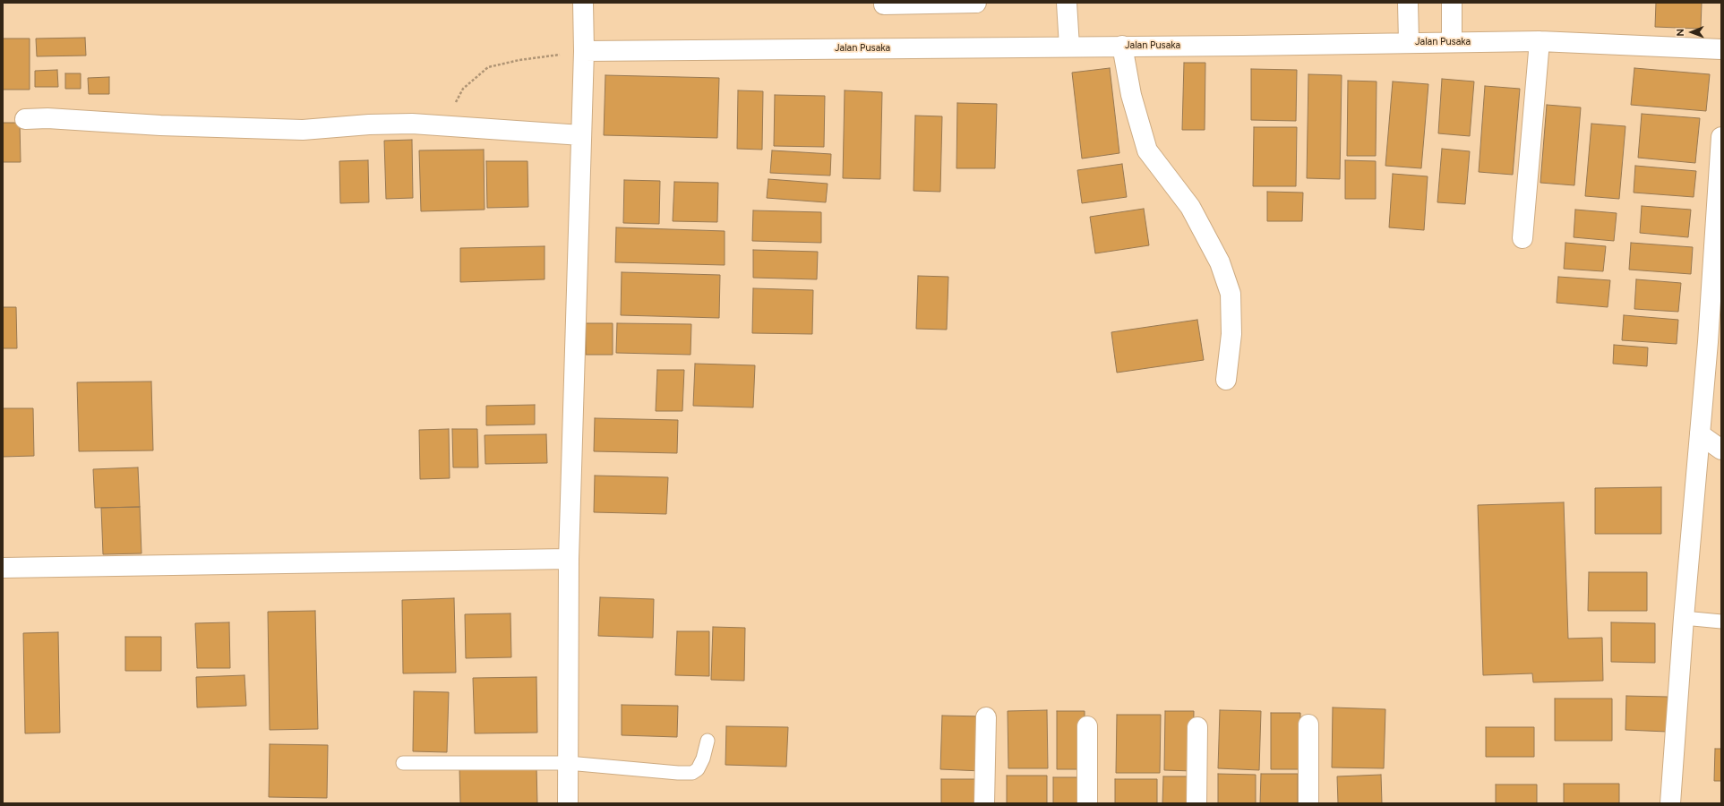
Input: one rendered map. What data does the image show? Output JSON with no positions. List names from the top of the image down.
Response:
{
  "streets": {
    "street": ["Jalan Pusaka"]
  },
  "north": "left"
}
